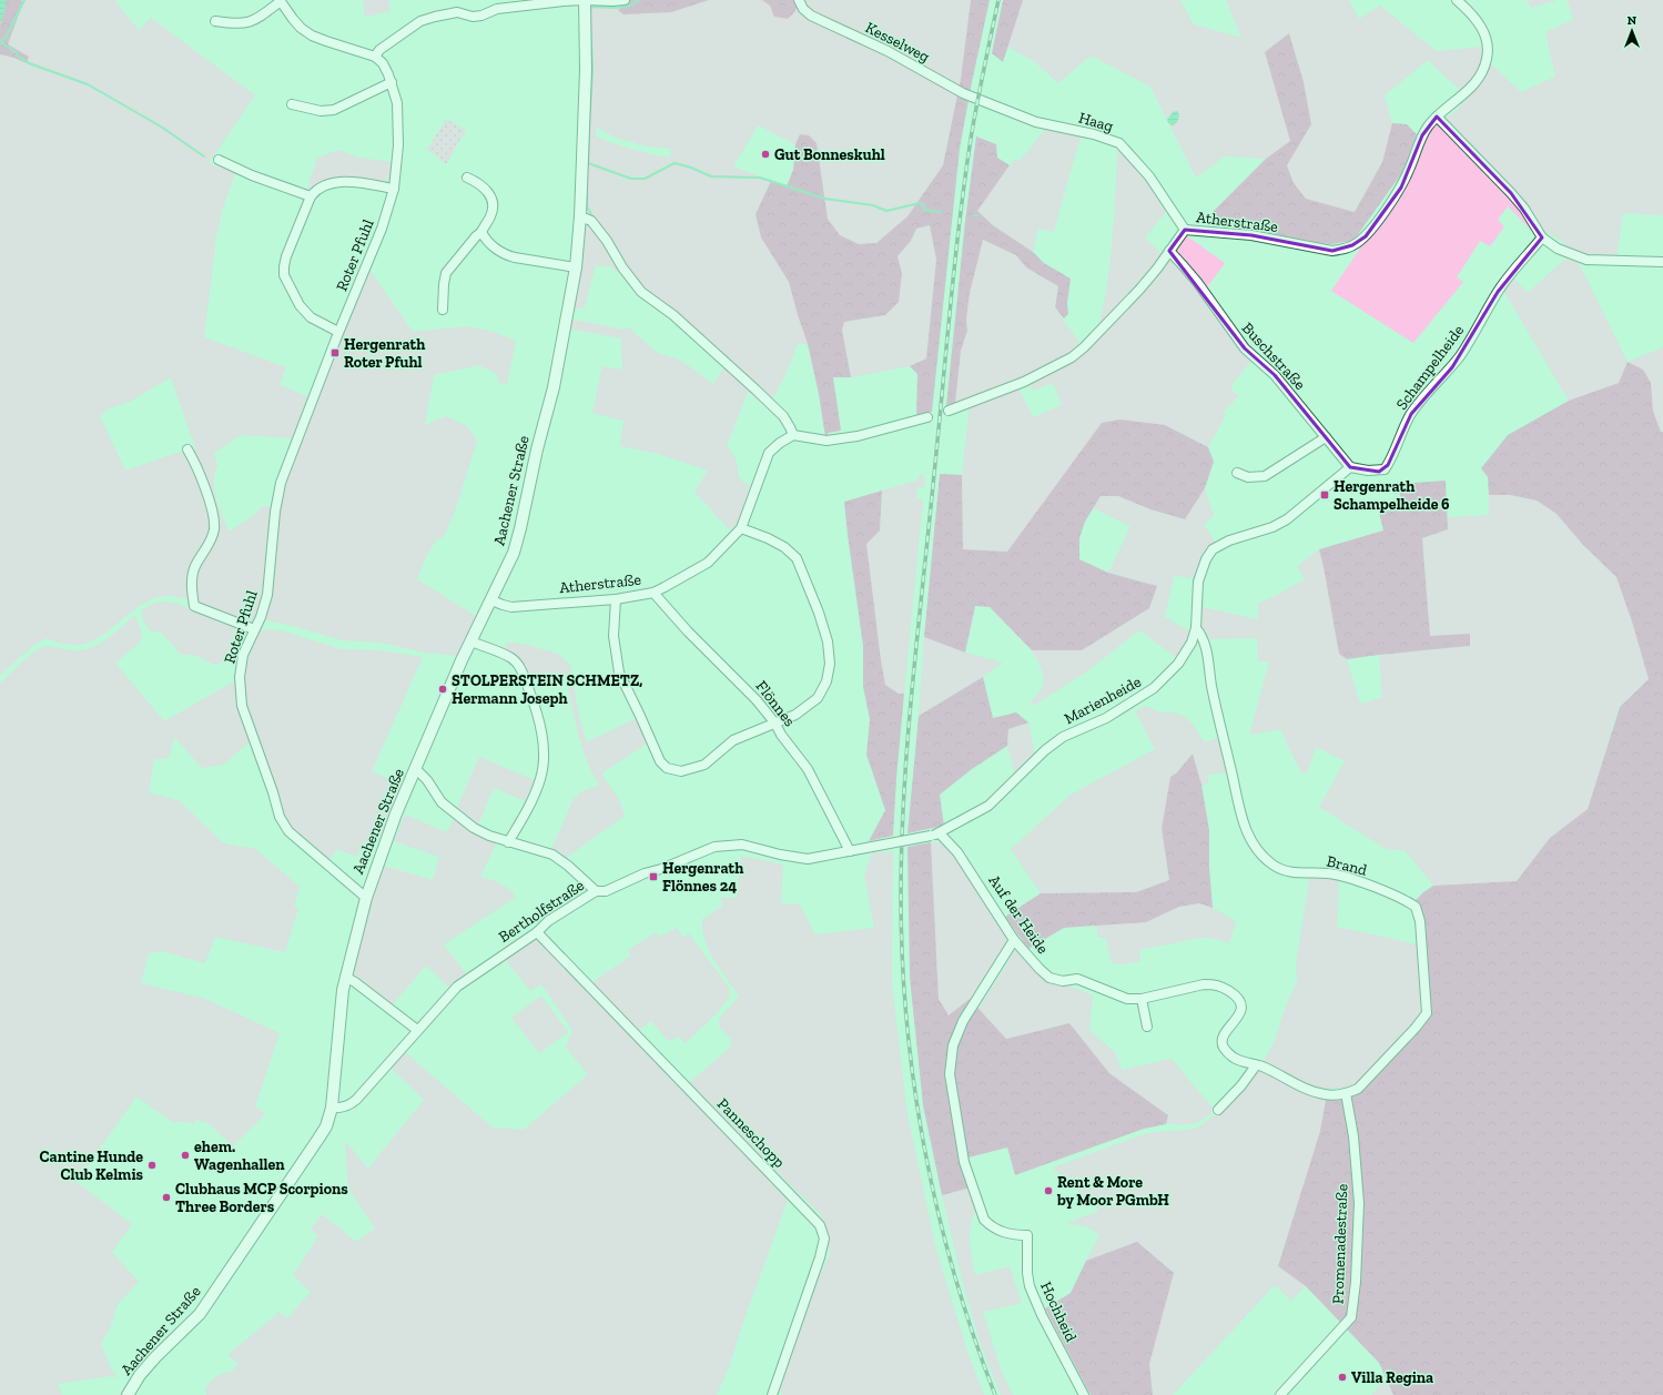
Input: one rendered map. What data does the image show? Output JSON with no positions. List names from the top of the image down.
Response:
{
  "streets": {
    "street": [
      "Kesselweg",
      "Haag",
      "Atherstraße",
      "Roter Pfuhl",
      "Buschstraße",
      "Schampelheide",
      "Aachener Straße",
      "Marienheide",
      "Flönnes",
      "Brand",
      "Bertholfstraße",
      "Auf der Heide",
      "Panneschopp",
      "Promenadestraße",
      "Hochheid"
    ]
  },
  "crossings": [
    ["Kesselweg", "Haag"],
    ["Haag", "Atherstraße"],
    ["Atherstraße", "Buschstraße"],
    ["Atherstraße", "Aachener Straße"],
    ["Atherstraße", "Flönnes"],
    ["Roter Pfuhl", "Aachener Straße"],
    ["Buschstraße", "Schampelheide"],
    ["Buschstraße", "Marienheide"],
    ["Schampelheide", "Marienheide"],
    ["Aachener Straße", "Bertholfstraße"],
    ["Marienheide", "Brand"],
    ["Marienheide", "Bertholfstraße"],
    ["Marienheide", "Auf der Heide"],
    ["Flönnes", "Bertholfstraße"],
    ["Brand", "Auf der Heide"],
    ["Brand", "Promenadestraße"],
    ["Bertholfstraße", "Panneschopp"],
    ["Auf der Heide", "Promenadestraße"],
    ["Auf der Heide", "Hochheid"]
  ],
  "places": {
    "other": [
      "Gut Bonneskuhl",
      "STOLPERSTEIN SCHMETZ, Hermann Joseph",
      "ehem. Wagenhallen",
      "Cantine Hunde Club Kelmis",
      "Rent & More by Moor PGmbH",
      "Clubhaus MCP Scorpions Three Borders",
      "Villa Regina"
    ],
    "transit": ["Hergenrath Roter Pfuhl", "Hergenrath Schampelheide 6", "Hergenrath Flönnes 24"]
  },
  "north": "top"
}
